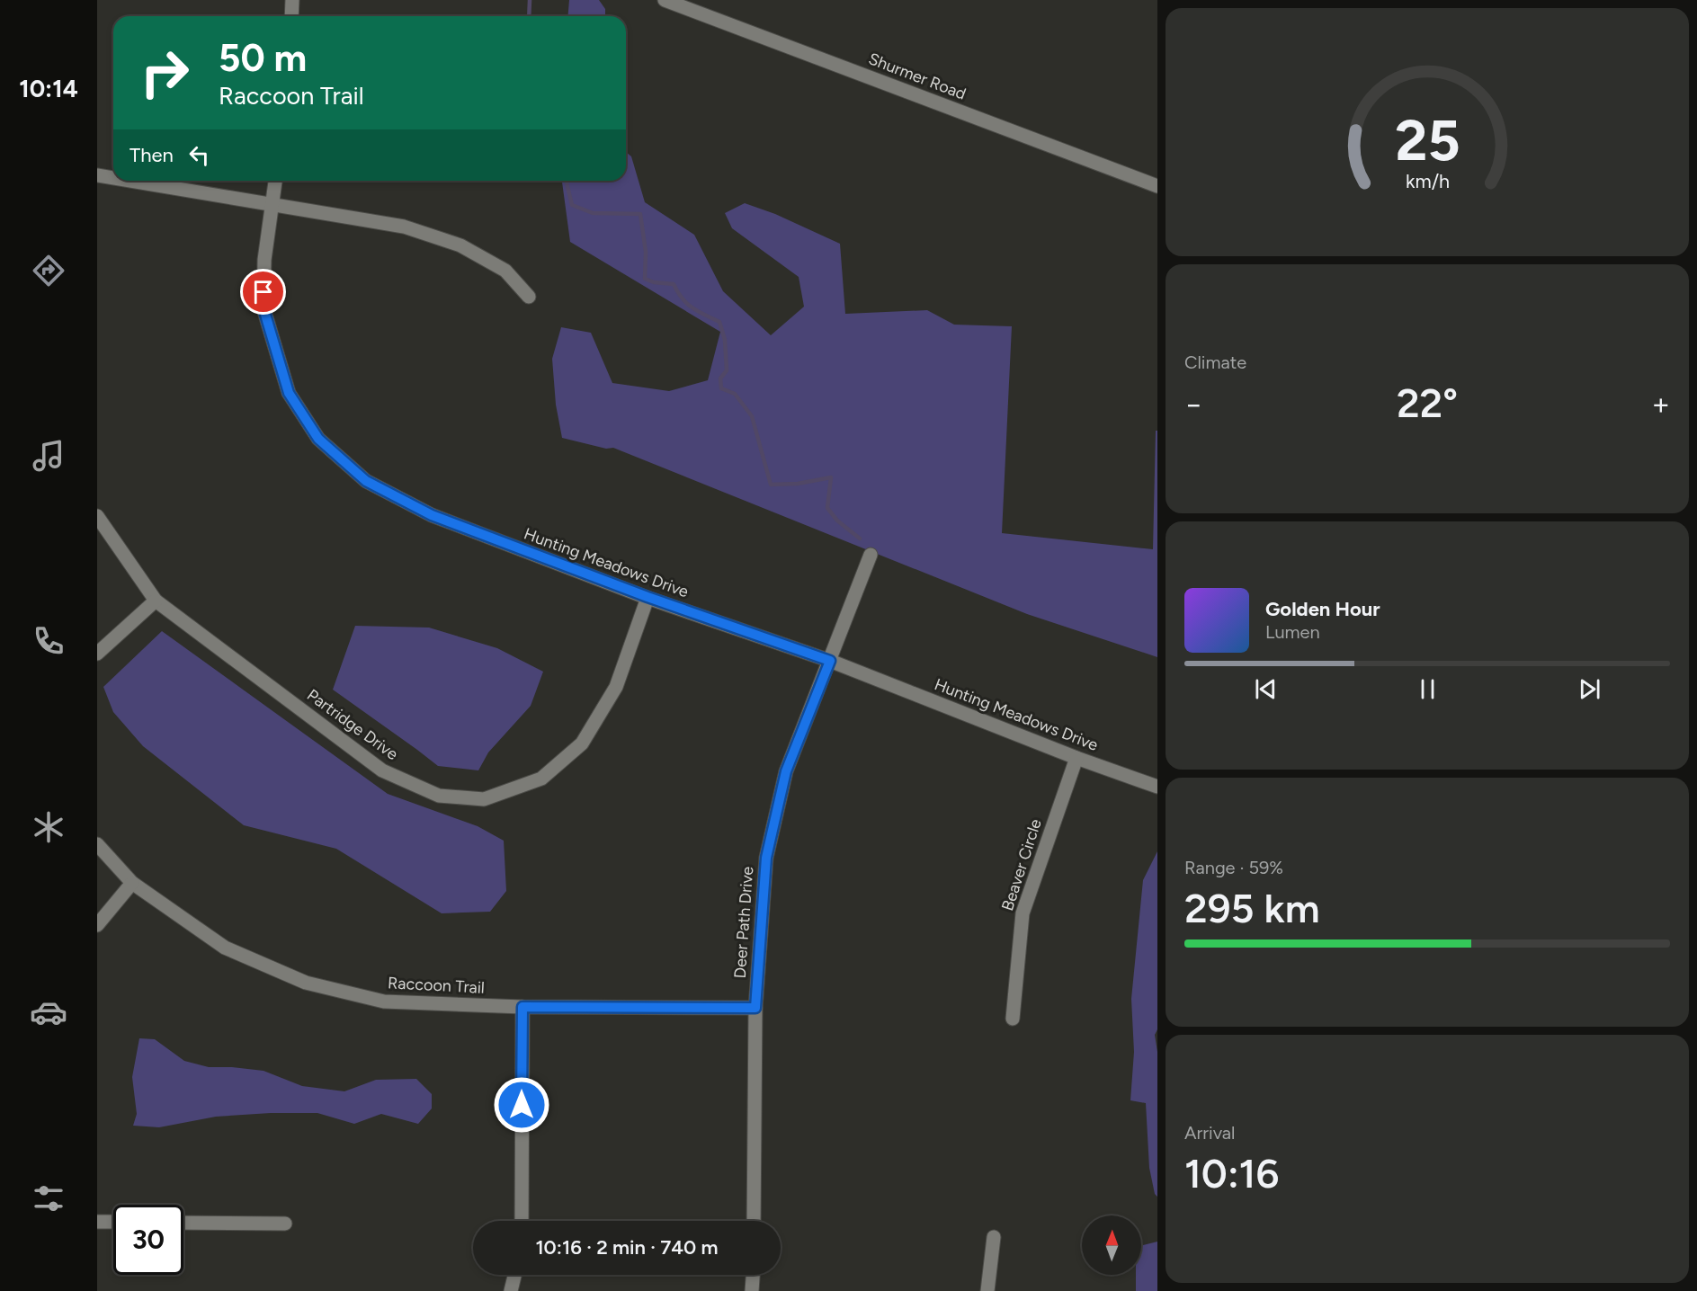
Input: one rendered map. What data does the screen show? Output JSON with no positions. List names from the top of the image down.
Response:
{
  "streets": {
    "street": [
      "Shurmer Road",
      "Hunting Meadows Drive",
      "Partridge Drive",
      "Beaver Circle",
      "Deer Path Drive",
      "Raccoon Trail"
    ]
  },
  "crossings": [
    ["Hunting Meadows Drive", "Partridge Drive"],
    ["Hunting Meadows Drive", "Beaver Circle"],
    ["Hunting Meadows Drive", "Deer Path Drive"],
    ["Deer Path Drive", "Raccoon Trail"]
  ],
  "north": "top",
  "page": {
    "tabs": "10:14",
    "turn": ["50 m", "Raccoon Trail"],
    "then": "Then",
    "tile": [
      "Climate",
      ["Range · 59%", "295 km"],
      ["Arrival", "10:16"]
    ],
    "heat": ["−", "22°", "+"],
    "song": ["Golden Hour", "Lumen"],
    "limit": "30",
    "trip": "10:16 · 2 min · 740 m",
    "gauge": ["25", "km/h"]
  }
}
